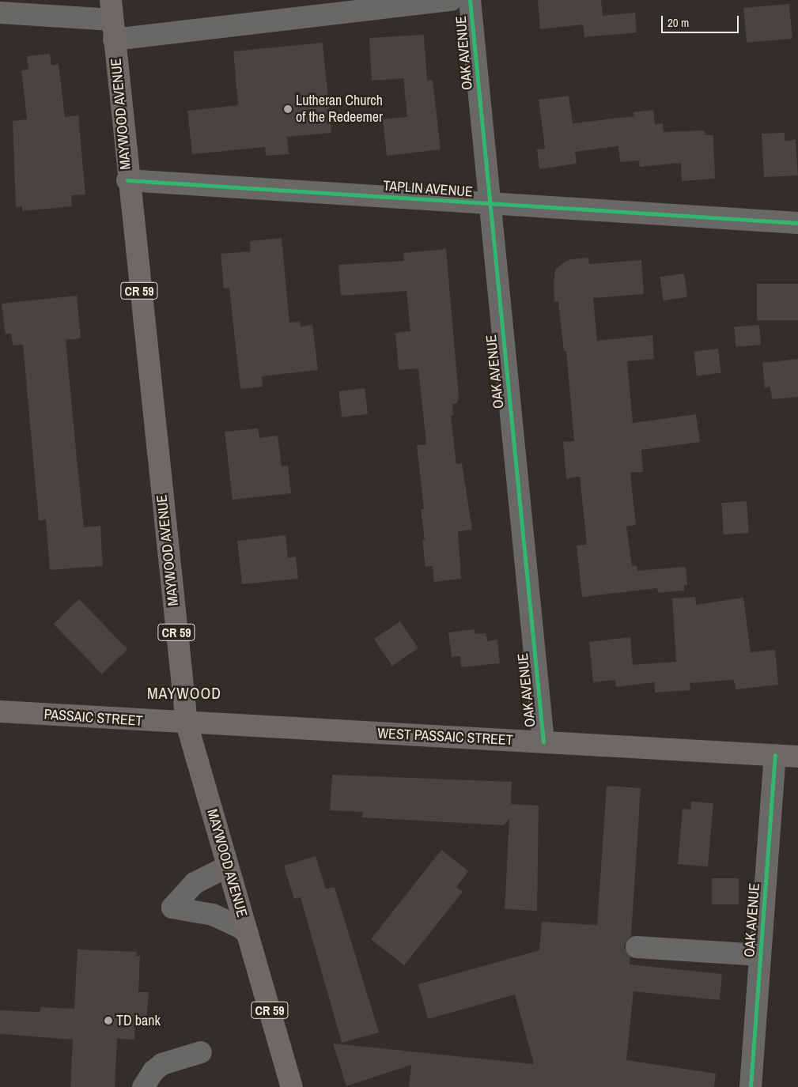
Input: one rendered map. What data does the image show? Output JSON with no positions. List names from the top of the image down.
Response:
{
  "streets": {
    "main road": [
      "MAYWOOD AVENUE",
      "CR 59",
      "PASSAIC STREET",
      "WEST PASSAIC STREET"
    ],
    "street": ["OAK AVENUE", "TAPLIN AVENUE"]
  },
  "crossings": [
    ["OAK AVENUE", "TAPLIN AVENUE"],
    ["OAK AVENUE", "WEST PASSAIC STREET"],
    ["MAYWOOD AVENUE", "TAPLIN AVENUE"],
    ["MAYWOOD AVENUE", "PASSAIC STREET"],
    ["MAYWOOD AVENUE", "WEST PASSAIC STREET"],
    ["PASSAIC STREET", "WEST PASSAIC STREET"]
  ],
  "districts": ["MAYWOOD"],
  "places": ["Lutheran Church of the Redeemer", "TD bank"],
  "scale_bar": "20 m"
}
